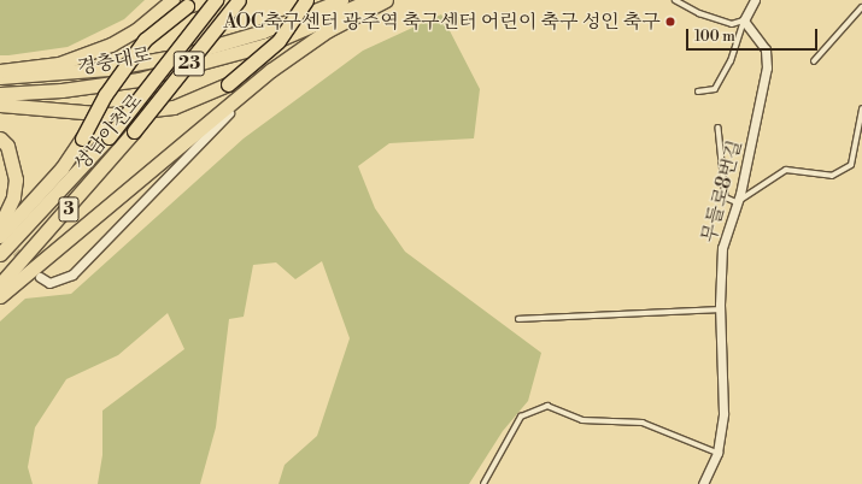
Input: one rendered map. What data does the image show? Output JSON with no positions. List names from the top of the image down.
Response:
{
  "streets": {
    "main road": [
      "경충대로",
      "23",
      "성남이천로",
      "3"
    ],
    "street": ["무들로8번길"]
  },
  "places": ["AOC축구센터 광주역 축구센터 어린이 축구 성인 축구"],
  "scale_bar": "100 m"
}
